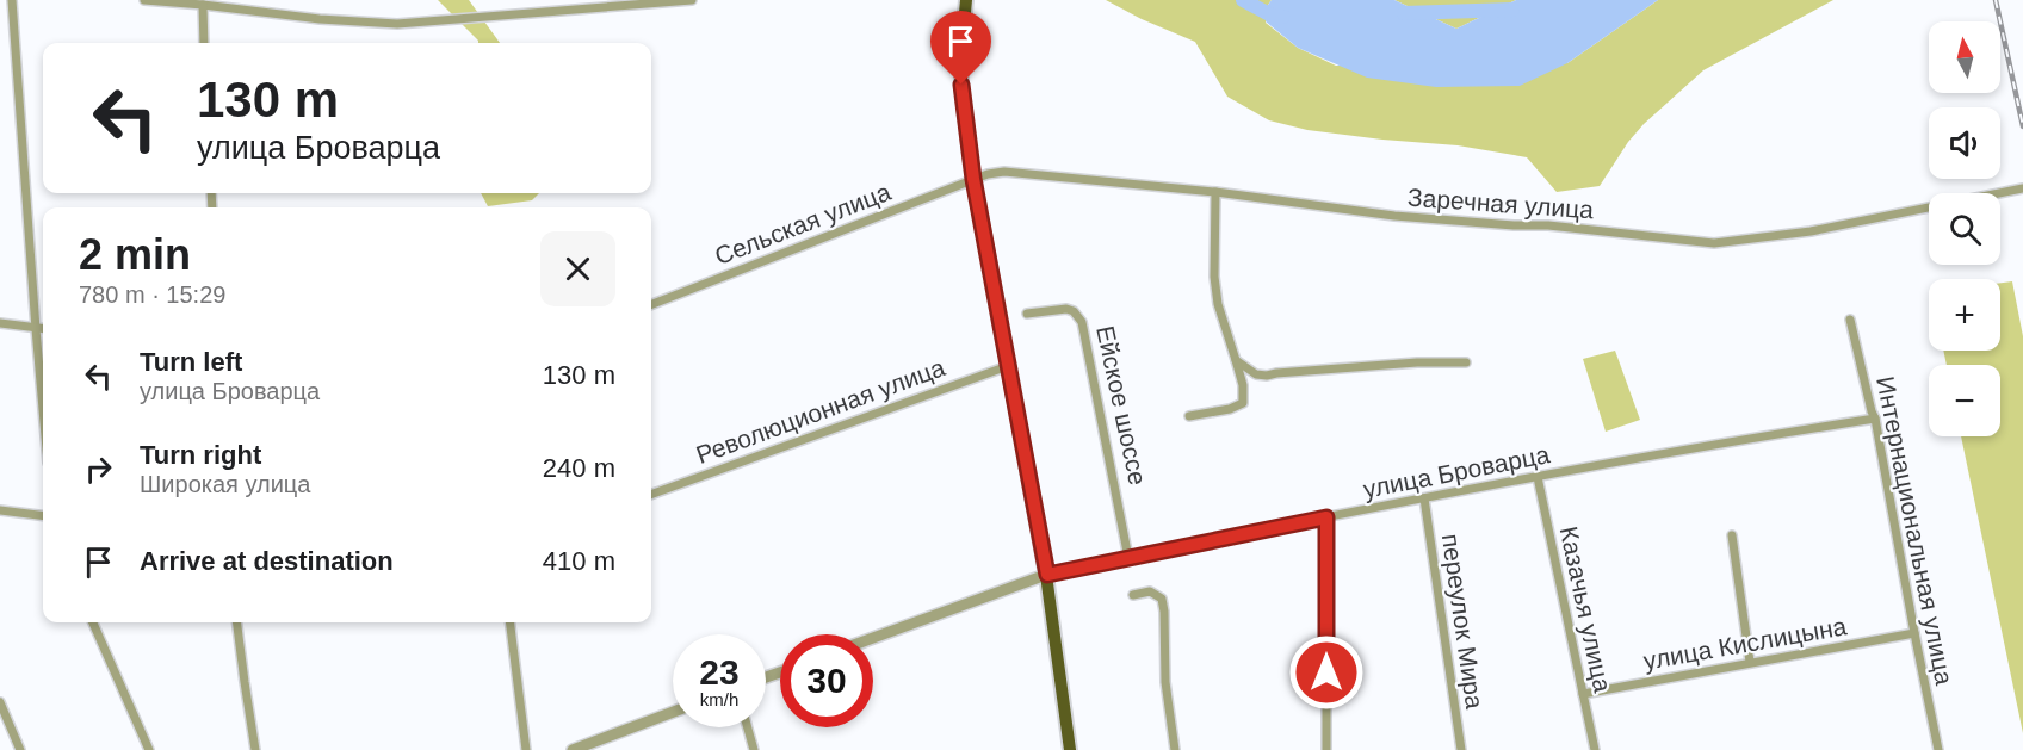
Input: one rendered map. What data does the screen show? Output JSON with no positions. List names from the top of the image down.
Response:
{
  "streets": {
    "street": [
      "Заречная улица",
      "Сельская улица",
      "Ейское шоссе",
      "Революционная улица",
      "улица Броварца",
      "Интернациональная улица",
      "Казачья улица",
      "переулок Мира",
      "улица Кислицына"
    ]
  },
  "crossings": [
    ["Заречная улица", "Сельская улица"],
    ["Ейское шоссе", "улица Броварца"],
    ["улица Броварца", "Интернациональная улица"],
    ["улица Броварца", "Казачья улица"],
    ["улица Броварца", "переулок Мира"],
    ["Интернациональная улица", "улица Кислицына"],
    ["Казачья улица", "улица Кислицына"]
  ],
  "north": "top",
  "page": {
    "map_buttons": ["+", "−"],
    "turn": ["130 m", "улица Броварца"],
    "heading": ["2 min", "780 m · 15:29"],
    "list": [
      {
        "name": "Turn left",
        "note": "улица Броварца",
        "value": "130 m"
      },
      {
        "name": "Turn right",
        "note": "Широкая улица",
        "value": "240 m"
      },
      {
        "name": "Arrive at destination",
        "value": "410 m"
      }
    ],
    "speed": "23 km/h",
    "limit": "30"
  }
}
